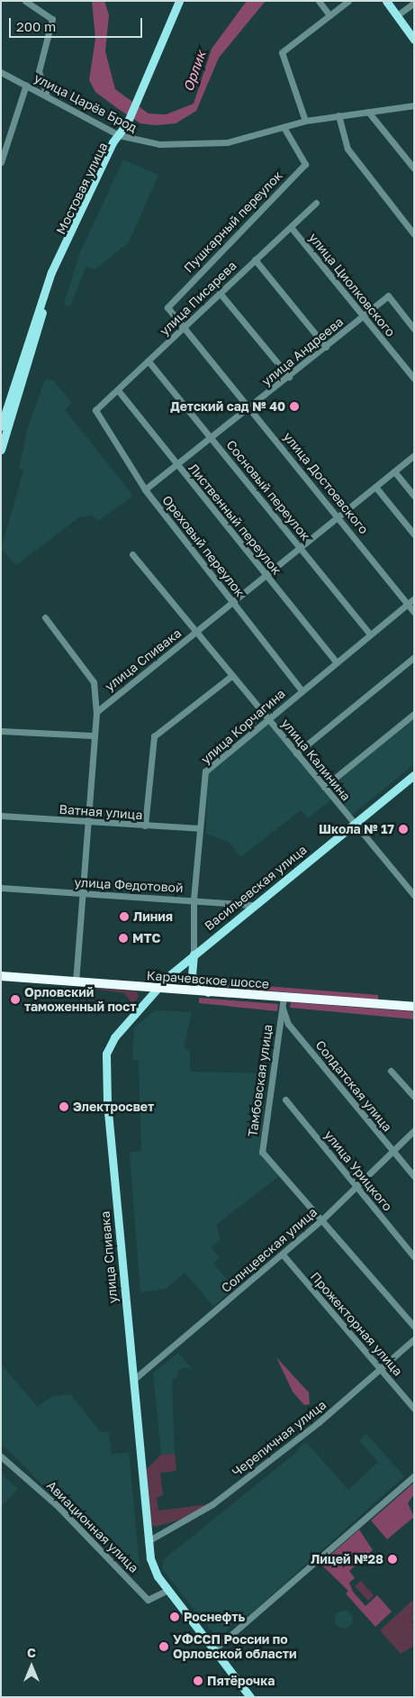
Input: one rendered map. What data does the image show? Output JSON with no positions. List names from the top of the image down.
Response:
{
  "streets": {
    "highway": ["Карачевское шоссе"],
    "main road": [
      "Мостовая улица",
      "улица Спивака",
      "Васильевская улица",
      "Авиационная улица"
    ],
    "street": [
      "улица Царёв Брод",
      "Пушкарный переулок",
      "улица Циолковского",
      "улица Писарева",
      "улица Андреева",
      "улица Достоевского",
      "Сосновый переулок",
      "Лиственный переулок",
      "Ореховый переулок",
      "улица Корчагина",
      "улица Калинина",
      "Ватная улица",
      "улица Федотовой",
      "Тамбовская улица",
      "Солдатская улица",
      "улица Урицкого",
      "Солнцевская улица",
      "Прожекторная улица",
      "Черепичная улица"
    ]
  },
  "crossings": [
    ["улица Царёв Брод", "Мостовая улица"],
    ["улица Царёв Брод", "Пушкарный переулок"],
    ["Пушкарный переулок", "улица Достоевского"],
    ["улица Циолковского", "улица Писарева"],
    ["улица Циолковского", "улица Андреева"],
    ["улица Писарева", "улица Достоевского"],
    ["улица Писарева", "Сосновый переулок"],
    ["улица Писарева", "Лиственный переулок"],
    ["улица Писарева", "Ореховый переулок"],
    ["улица Андреева", "улица Достоевского"],
    ["улица Андреева", "Сосновый переулок"],
    ["улица Андреева", "Лиственный переулок"],
    ["улица Андреева", "Ореховый переулок"],
    ["улица Достоевского", "улица Спивака"],
    ["улица Достоевского", "улица Корчагина"],
    ["Сосновый переулок", "улица Спивака"],
    ["Сосновый переулок", "улица Корчагина"],
    ["Лиственный переулок", "улица Спивака"],
    ["Лиственный переулок", "улица Корчагина"],
    ["Ореховый переулок", "улица Спивака"],
    ["Ореховый переулок", "улица Корчагина"],
    ["улица Спивака", "улица Калинина"],
    ["улица Спивака", "Васильевская улица"],
    ["улица Спивака", "Карачевское шоссе"],
    ["улица Спивака", "Солнцевская улица"],
    ["улица Спивака", "Черепичная улица"],
    ["улица Спивака", "Авиационная улица"],
    ["улица Корчагина", "улица Калинина"],
    ["улица Корчагина", "Ватная улица"],
    ["улица Корчагина", "улица Федотовой"],
    ["улица Корчагина", "Васильевская улица"],
    ["улица Калинина", "Васильевская улица"],
    ["улица Федотовой", "Васильевская улица"],
    ["Васильевская улица", "Карачевское шоссе"],
    ["Карачевское шоссе", "Тамбовская улица"],
    ["Тамбовская улица", "Солдатская улица"],
    ["Тамбовская улица", "Солнцевская улица"],
    ["Солдатская улица", "Солнцевская улица"],
    ["улица Урицкого", "Солнцевская улица"],
    ["Солнцевская улица", "Прожекторная улица"],
    ["Прожекторная улица", "Черепичная улица"],
    ["Черепичная улица", "Авиационная улица"]
  ],
  "water": ["Орлик"],
  "places": [
    "Детский сад № 40",
    "Школа № 17",
    "Линия",
    "МТС",
    "Орловский таможенный пост",
    "Электросвет",
    "Лицей №28",
    "Роснефть",
    "УФССП России по Орловской области",
    "Пятёрочка"
  ],
  "scale_bar": "200 m",
  "north": "top"
}
